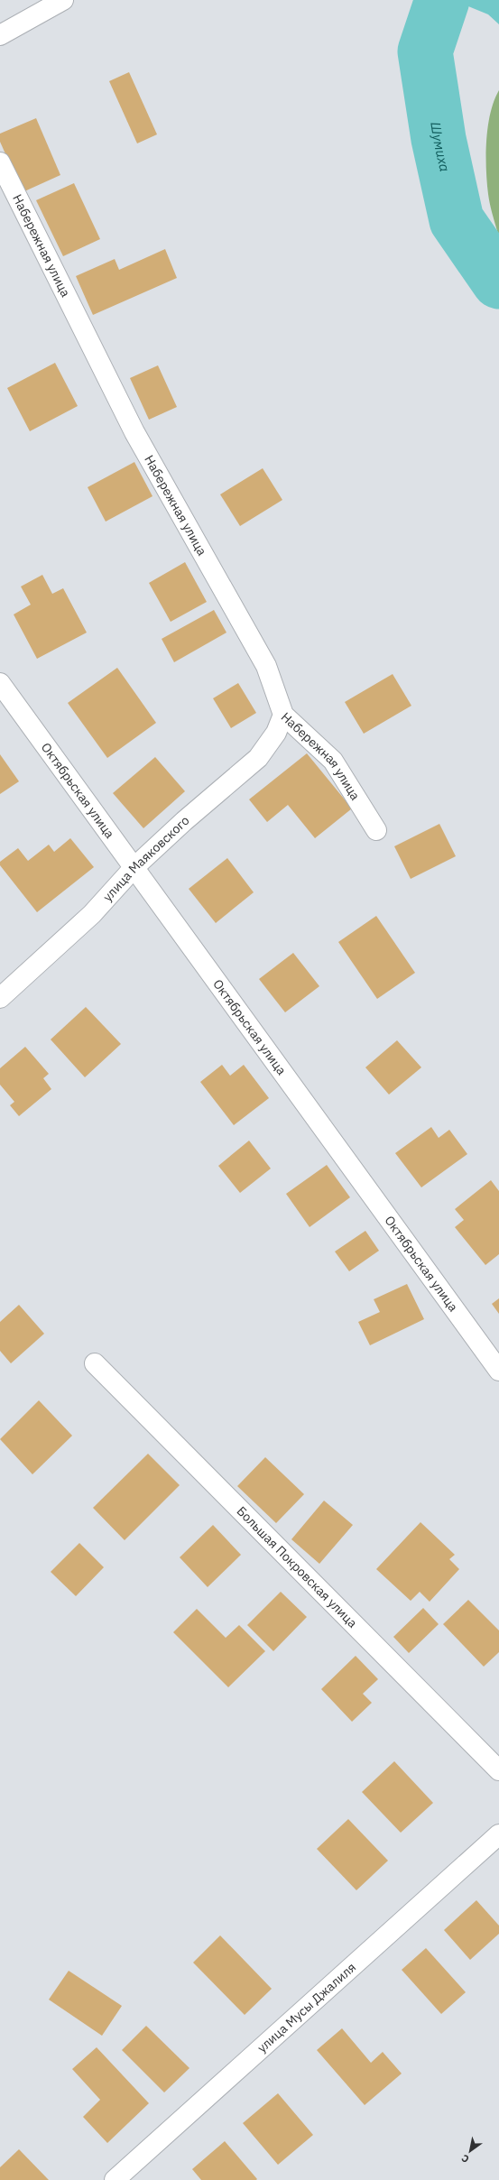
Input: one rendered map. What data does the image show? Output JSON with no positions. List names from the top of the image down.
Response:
{
  "streets": {
    "street": [
      "Набережная улица",
      "Октябрьская улица",
      "улица Маяковского",
      "Большая Покровская улица",
      "улица Мусы Джалиля"
    ]
  },
  "crossings": [
    ["Набережная улица", "улица Маяковского"],
    ["Октябрьская улица", "улица Маяковского"]
  ],
  "water": ["Шумиха"],
  "north": "bottom left"
}
